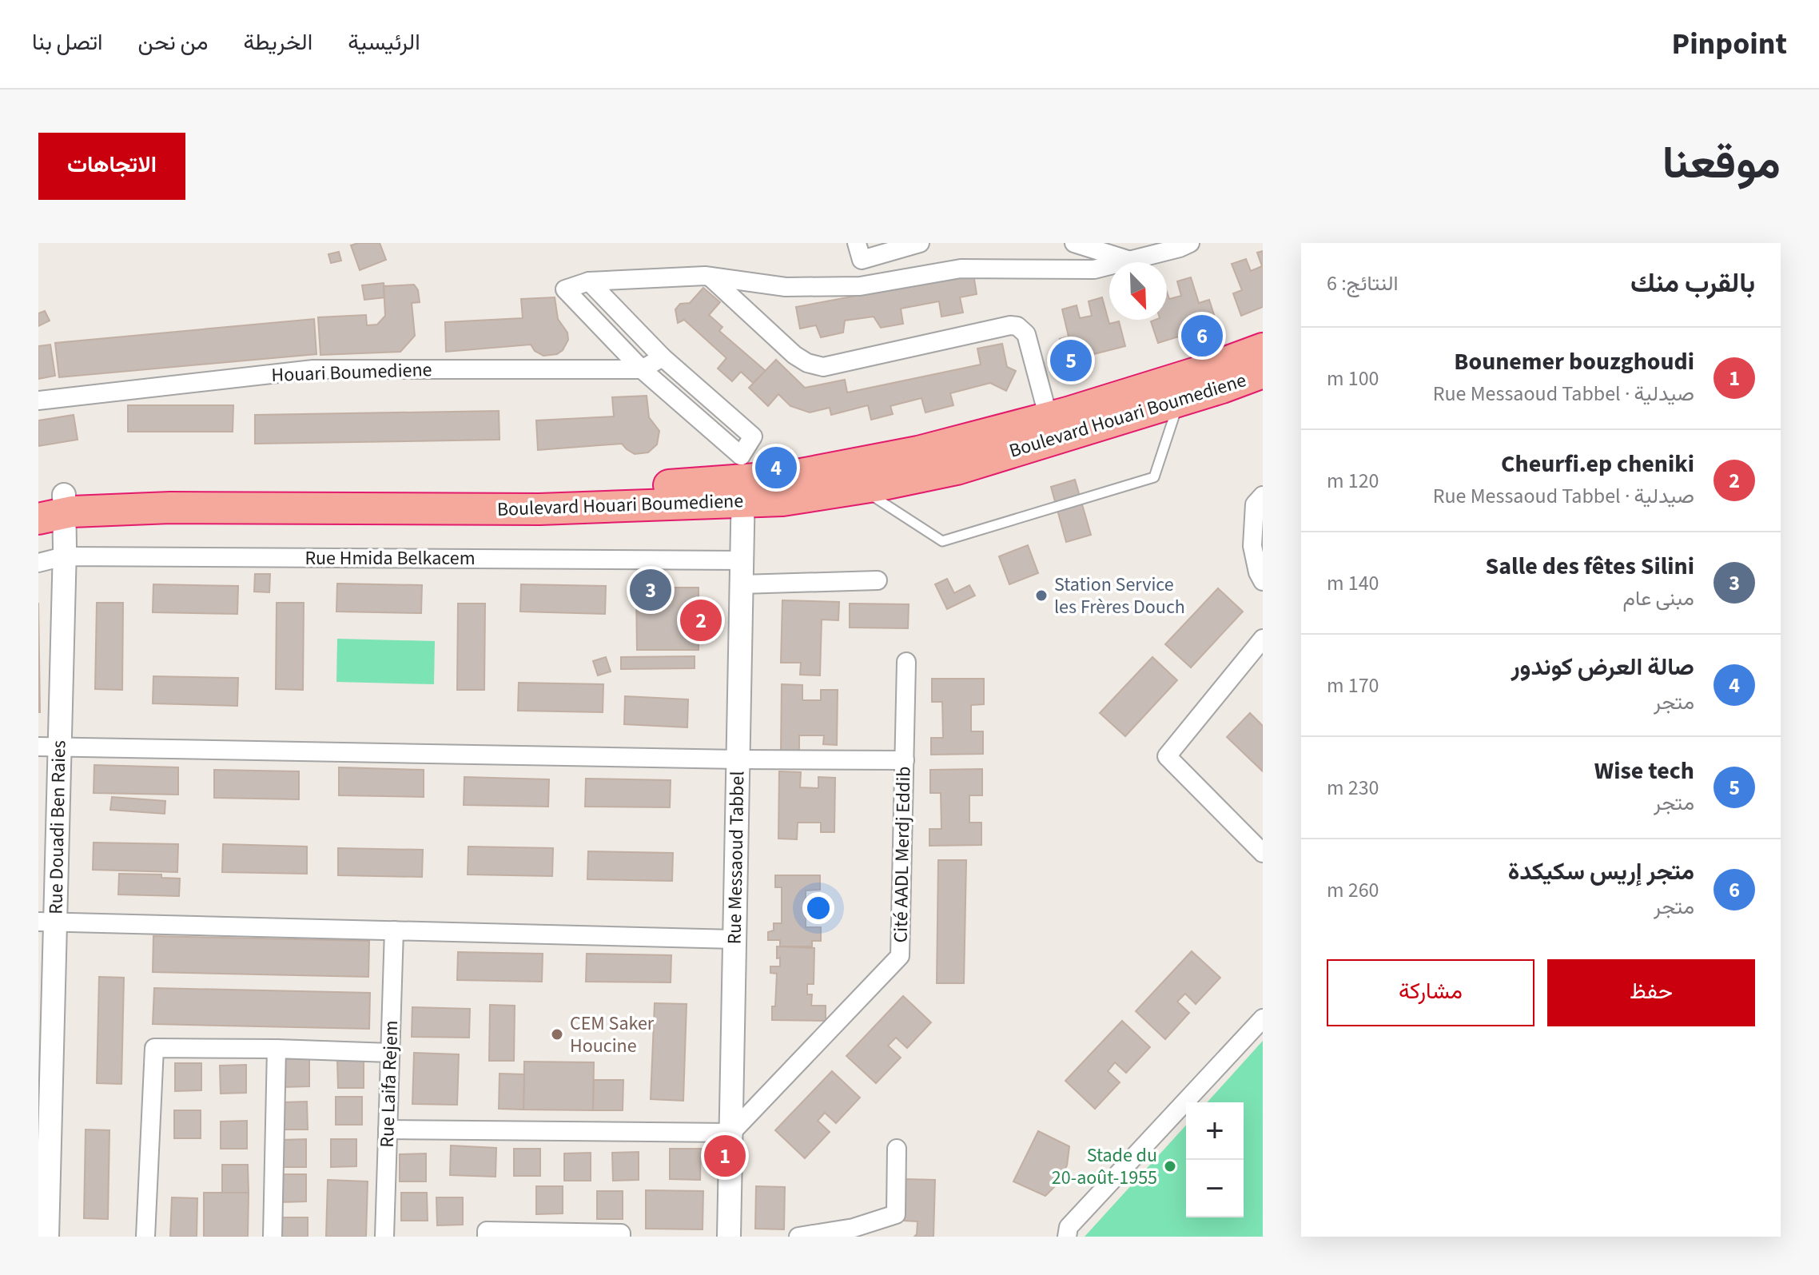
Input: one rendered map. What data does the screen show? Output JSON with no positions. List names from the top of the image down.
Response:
{
  "streets": {
    "highway": ["Boulevard Houari Boumediene"],
    "street": [
      "Houari Boumediene",
      "Rue Hmida Belkacem",
      "Rue Douadi Ben Raies",
      "Cité AADL Merdj Eddib",
      "Rue Messaoud Tabbel",
      "Rue Laifa Rejem"
    ]
  },
  "crossings": [
    ["Boulevard Houari Boumediene", "Rue Douadi Ben Raies"],
    ["Boulevard Houari Boumediene", "Rue Messaoud Tabbel"],
    ["Rue Hmida Belkacem", "Rue Douadi Ben Raies"],
    ["Rue Hmida Belkacem", "Rue Messaoud Tabbel"],
    ["Cité AADL Merdj Eddib", "Rue Messaoud Tabbel"]
  ],
  "places": ["Station Service les Frères Douch", "CEM Saker Houcine", "Stade du 20-août-1955"],
  "north": "bottom right",
  "page": {
    "header": "Pinpoint",
    "nav": [
      "الرئيسية",
      "الخريطة",
      "من نحن",
      "اتصل بنا"
    ],
    "title": "موقعنا",
    "buttons": [
      "الاتجاهات",
      ["حفظ", "مشاركة"]
    ],
    "heading": ["بالقرب منك", "النتائج: 6"],
    "pins": [
      "6",
      "5",
      "4",
      "3",
      "2",
      "1"
    ],
    "list": [
      {
        "mark": "1",
        "name": "Bounemer bouzghoudi",
        "note": "صيدلية · Rue Messaoud Tabbel",
        "value": "100 m"
      },
      {
        "mark": "2",
        "name": "Cheurfi.ep cheniki",
        "note": "صيدلية · Rue Messaoud Tabbel",
        "value": "120 m"
      },
      {
        "mark": "3",
        "name": "Salle des fêtes Silini",
        "note": "مبنى عام",
        "value": "140 m"
      },
      {
        "mark": "4",
        "name": "صالة العرض كوندور",
        "note": "متجر",
        "value": "170 m"
      },
      {
        "mark": "5",
        "name": "Wise tech",
        "note": "متجر",
        "value": "230 m"
      },
      {
        "mark": "6",
        "name": "متجر إريس سكيكدة",
        "note": "متجر",
        "value": "260 m"
      }
    ],
    "map_buttons": ["+", "−"]
  }
}
